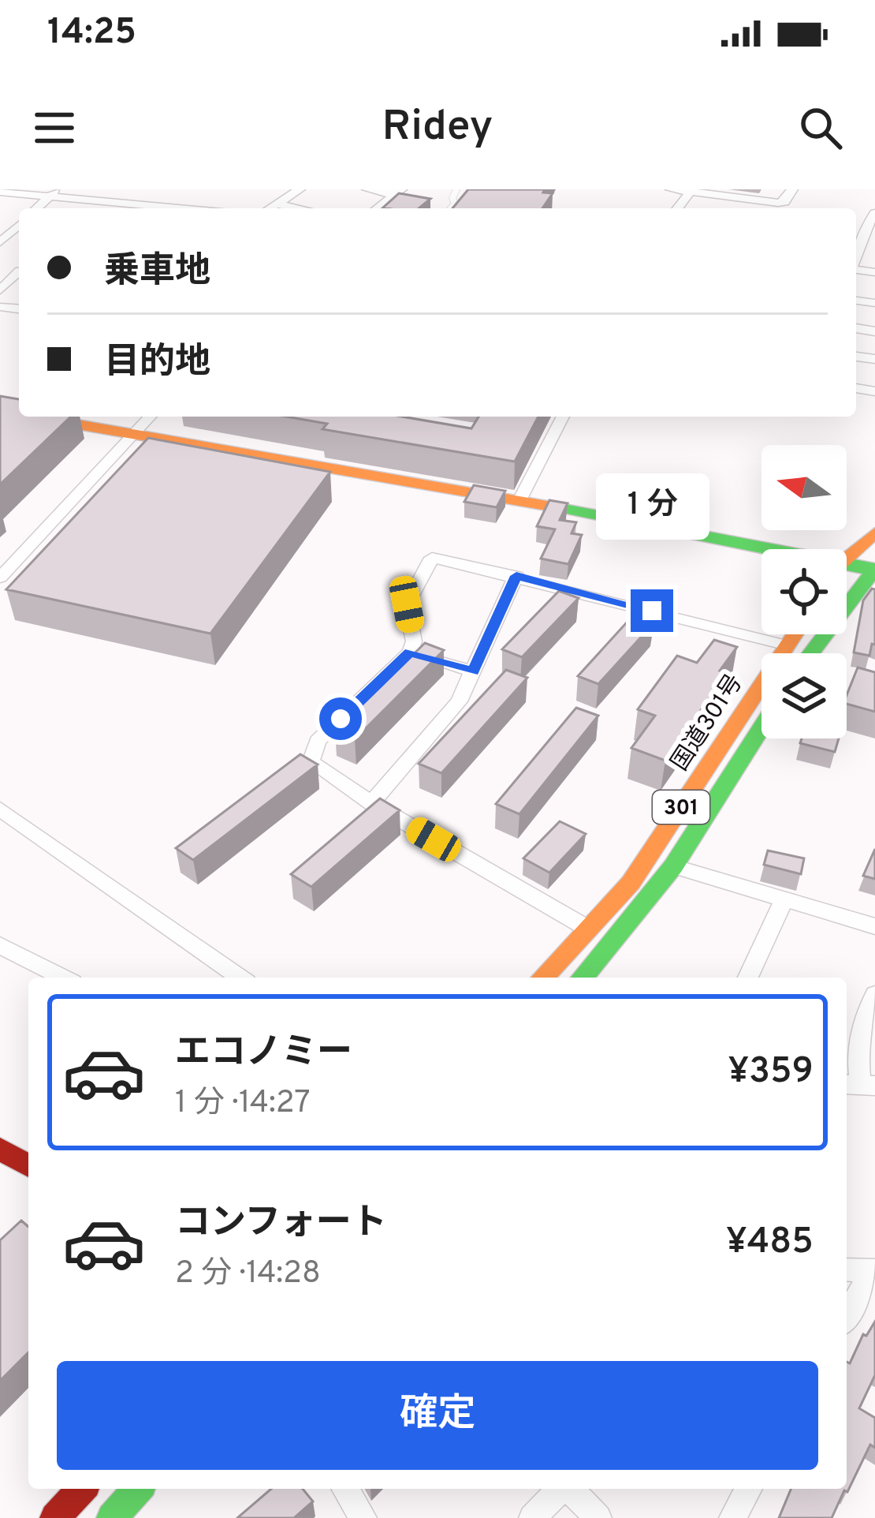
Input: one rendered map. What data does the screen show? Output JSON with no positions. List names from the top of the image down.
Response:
{
  "streets": {
    "main road": ["国道301号", "301"]
  },
  "north": "left",
  "page": {
    "status": "14:25",
    "header": "Ridey",
    "banner": ["乗車地", "目的地"],
    "bubble": "1 分",
    "list": [
      {
        "name": "エコノミー",
        "note": "1 分 · 14:27",
        "value": "¥359"
      },
      {
        "name": "コンフォート",
        "note": "2 分 · 14:28",
        "value": "¥485"
      }
    ],
    "buttons": "確定"
  }
}
